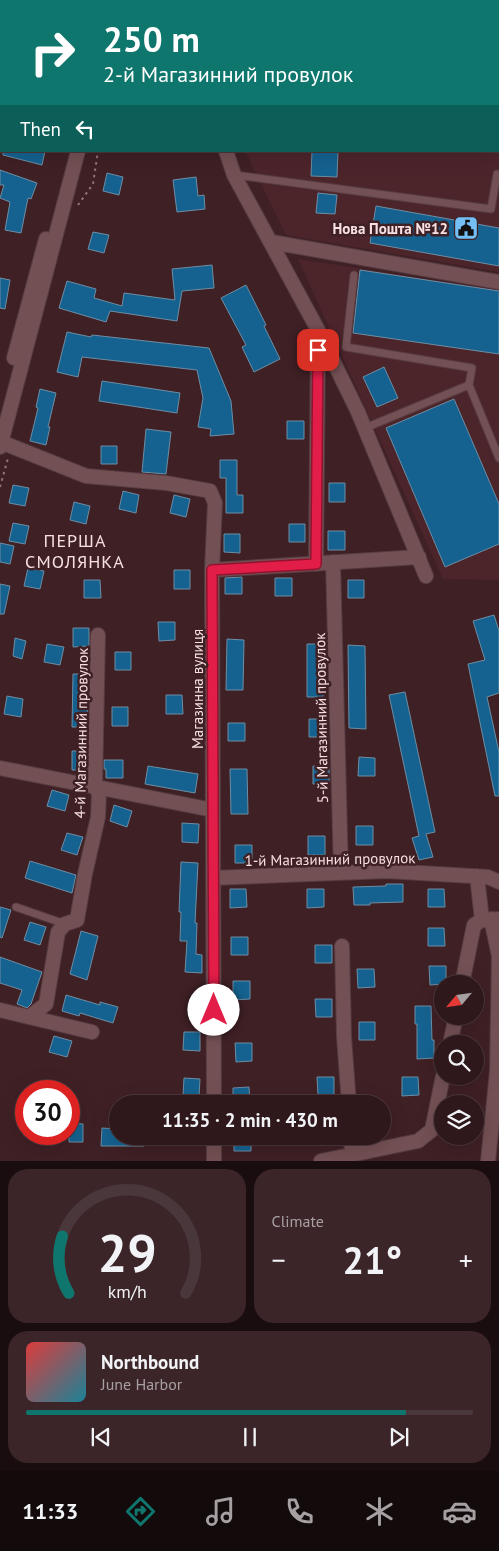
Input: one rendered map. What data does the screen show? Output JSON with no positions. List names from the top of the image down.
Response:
{
  "streets": {
    "street": [
      "Магазинна вулиця",
      "5-й Магазинний провулок",
      "4-й Магазинний провулок",
      "1-й Магазинний провулок"
    ]
  },
  "crossings": [
    ["Магазинна вулиця", "1-й Магазинний провулок"],
    ["5-й Магазинний провулок", "1-й Магазинний провулок"]
  ],
  "districts": ["ПЕРША СМОЛЯНКА"],
  "places": {
    "public building": ["Нова Пошта №12"]
  },
  "north": "bottom left",
  "page": {
    "turn": ["250 m", "2-й Магазинний провулок"],
    "then": "Then",
    "limit": "30",
    "trip": "11:35 · 2 min · 430 m",
    "tile": "Climate",
    "heat": ["−", "21°", "+"],
    "song": ["Northbound", "June Harbor"],
    "tabs": "11:33",
    "gauge": ["29", "km/h"]
  }
}
